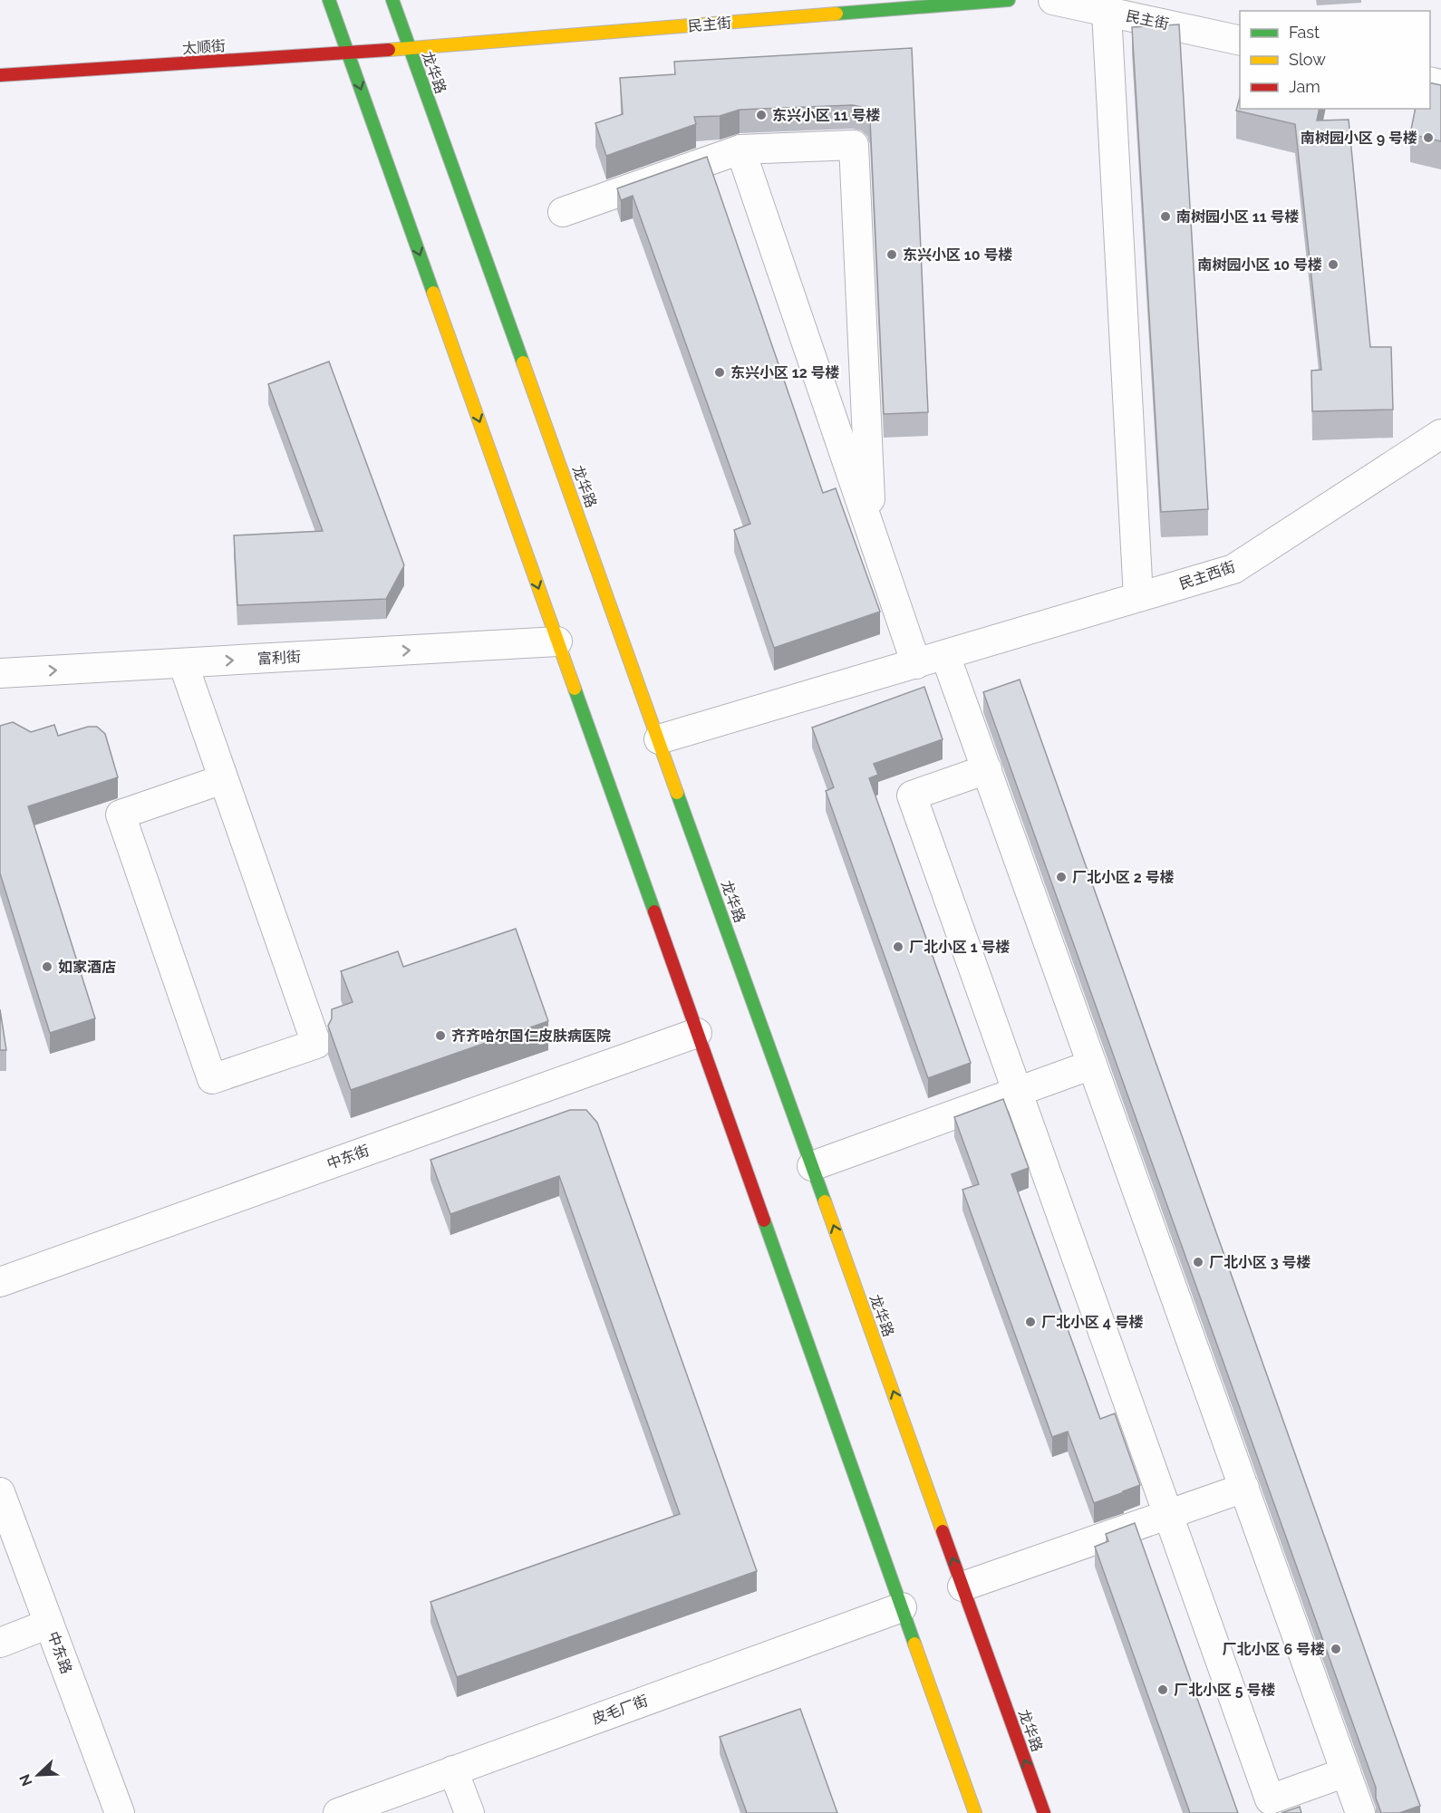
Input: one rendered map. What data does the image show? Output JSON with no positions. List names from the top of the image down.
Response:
{
  "streets": {
    "main road": ["民主街", "太顺街", "龙华路"],
    "street": [
      "民主西街",
      "富利街",
      "中东街",
      "中东路",
      "皮毛厂街"
    ]
  },
  "crossings": [
    ["民主街", "太顺街"],
    ["民主街", "龙华路"],
    ["太顺街", "龙华路"],
    ["龙华路", "民主西街"]
  ],
  "one_way": ["富利街"],
  "places": [
    "东兴小区 11 号楼",
    "南树园小区 9 号楼",
    "南树园小区 11 号楼",
    "东兴小区 10 号楼",
    "南树园小区 10 号楼",
    "东兴小区 12 号楼",
    "厂北小区 2 号楼",
    "厂北小区 1 号楼",
    "如家酒店",
    "齐齐哈尔国仁皮肤病医院",
    "厂北小区 3 号楼",
    "厂北小区 4 号楼",
    "厂北小区 6 号楼",
    "厂北小区 5 号楼"
  ],
  "legend": ["Fast", "Slow", "Jam"],
  "north": "bottom left"
}
